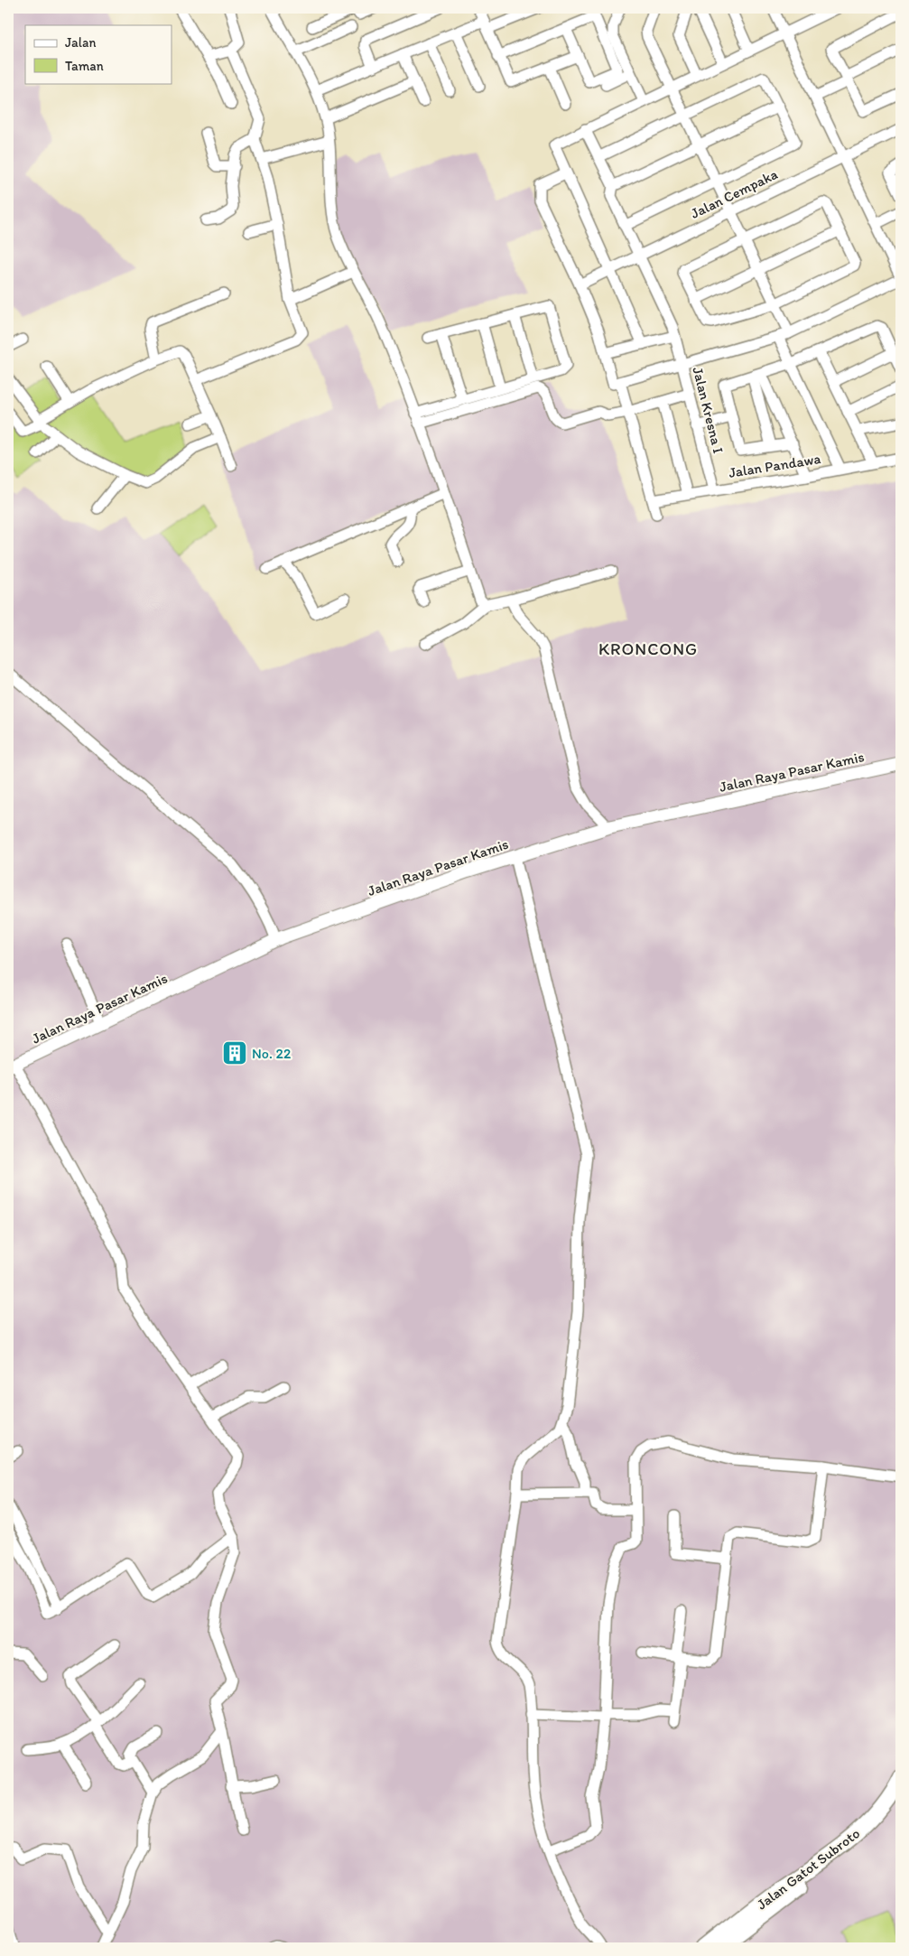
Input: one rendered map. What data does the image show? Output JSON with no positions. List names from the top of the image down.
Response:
{
  "streets": {
    "highway": ["Jalan Gatot Subroto"],
    "main road": ["Jalan Raya Pasar Kamis"],
    "street": ["Jalan Cempaka", "Jalan Kresna I", "Jalan Pandawa"]
  },
  "crossings": [
    ["Jalan Cempaka", "Jalan Kresna I"],
    ["Jalan Kresna I", "Jalan Pandawa"]
  ],
  "districts": ["KRONCONG"],
  "places": {
    "building": ["No. 22"]
  },
  "legend": ["Jalan", "Taman"]
}
